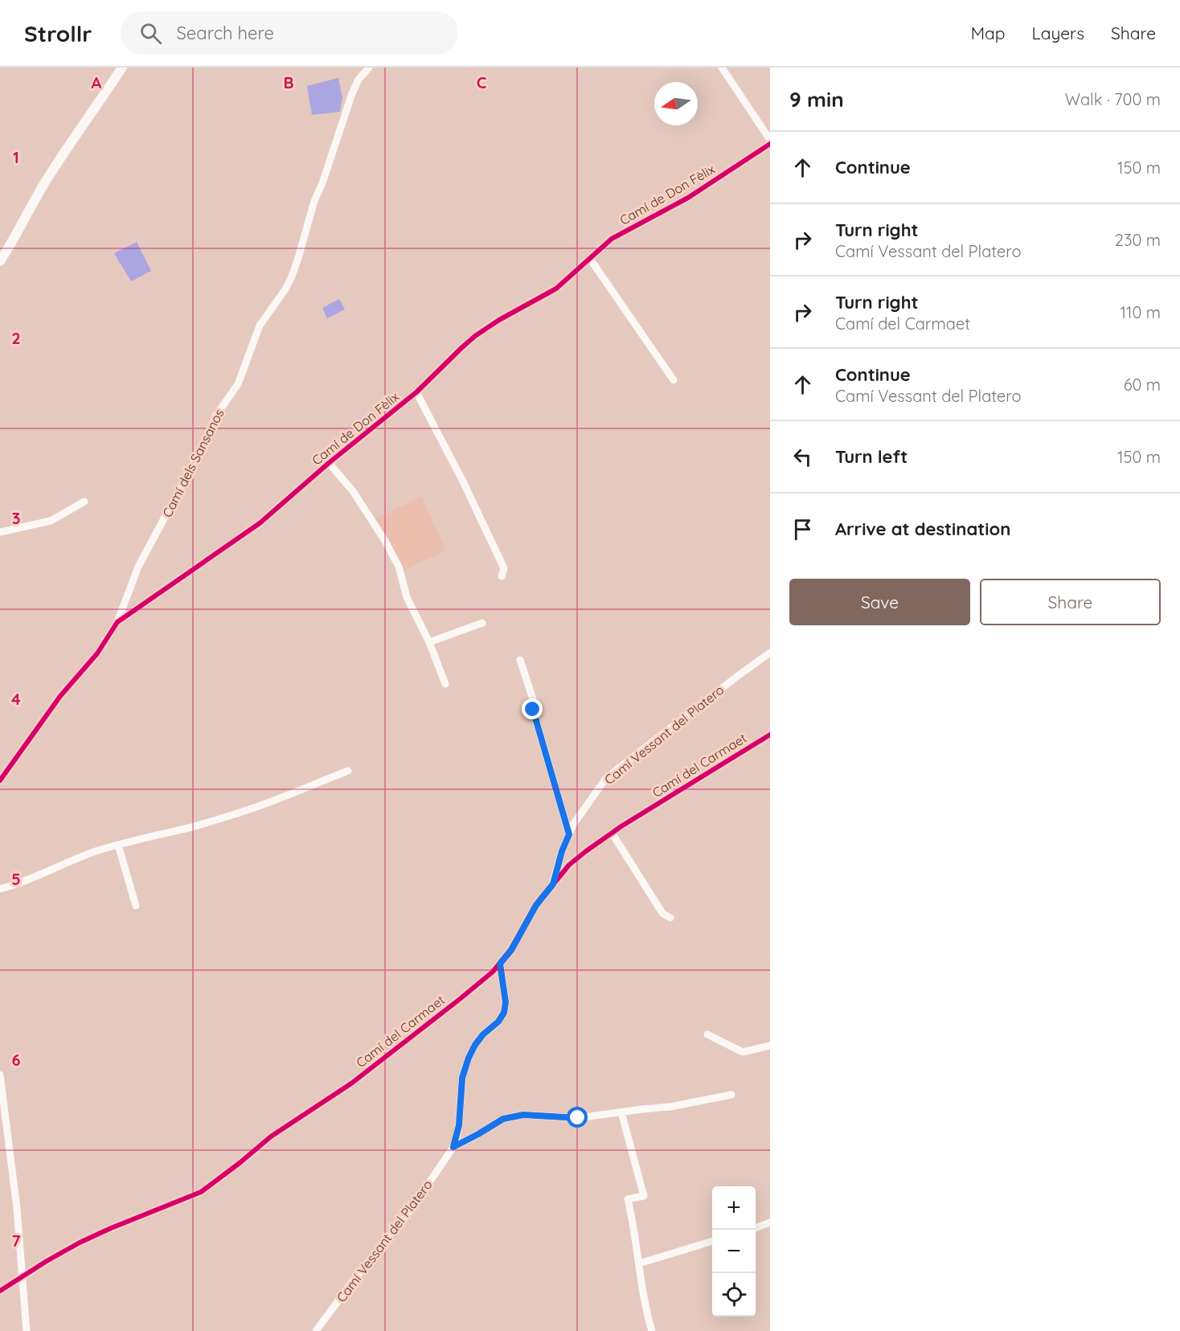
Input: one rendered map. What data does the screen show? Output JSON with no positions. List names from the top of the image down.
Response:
{
  "streets": {
    "street": [
      "Camí de Don Fèlix",
      "Camí dels Sansanos",
      "Camí Vessant del Platero",
      "Camí del Carmaet"
    ]
  },
  "crossings": [
    ["Camí de Don Fèlix", "Camí dels Sansanos"],
    ["Camí Vessant del Platero", "Camí del Carmaet"]
  ],
  "north": "left",
  "page": {
    "header": "Strollr",
    "search": "Search here",
    "nav": ["Map", "Layers", "Share"],
    "heading": ["9 min", "Walk · 700 m"],
    "list": [
      ["Continue", "150 m"],
      ["Turn right", "Camí Vessant del Platero", "230 m"],
      ["Turn right", "Camí del Carmaet", "110 m"],
      ["Continue", "Camí Vessant del Platero", "60 m"],
      ["Turn left", "150 m"],
      "Arrive at destination"
    ],
    "buttons": ["Save", "Share"],
    "map_buttons": ["+", "−"]
  },
  "grid": {
    "columns": ["A", "B", "C"],
    "rows": [
      "1",
      "2",
      "3",
      "4",
      "5",
      "6",
      "7"
    ]
  }
}
